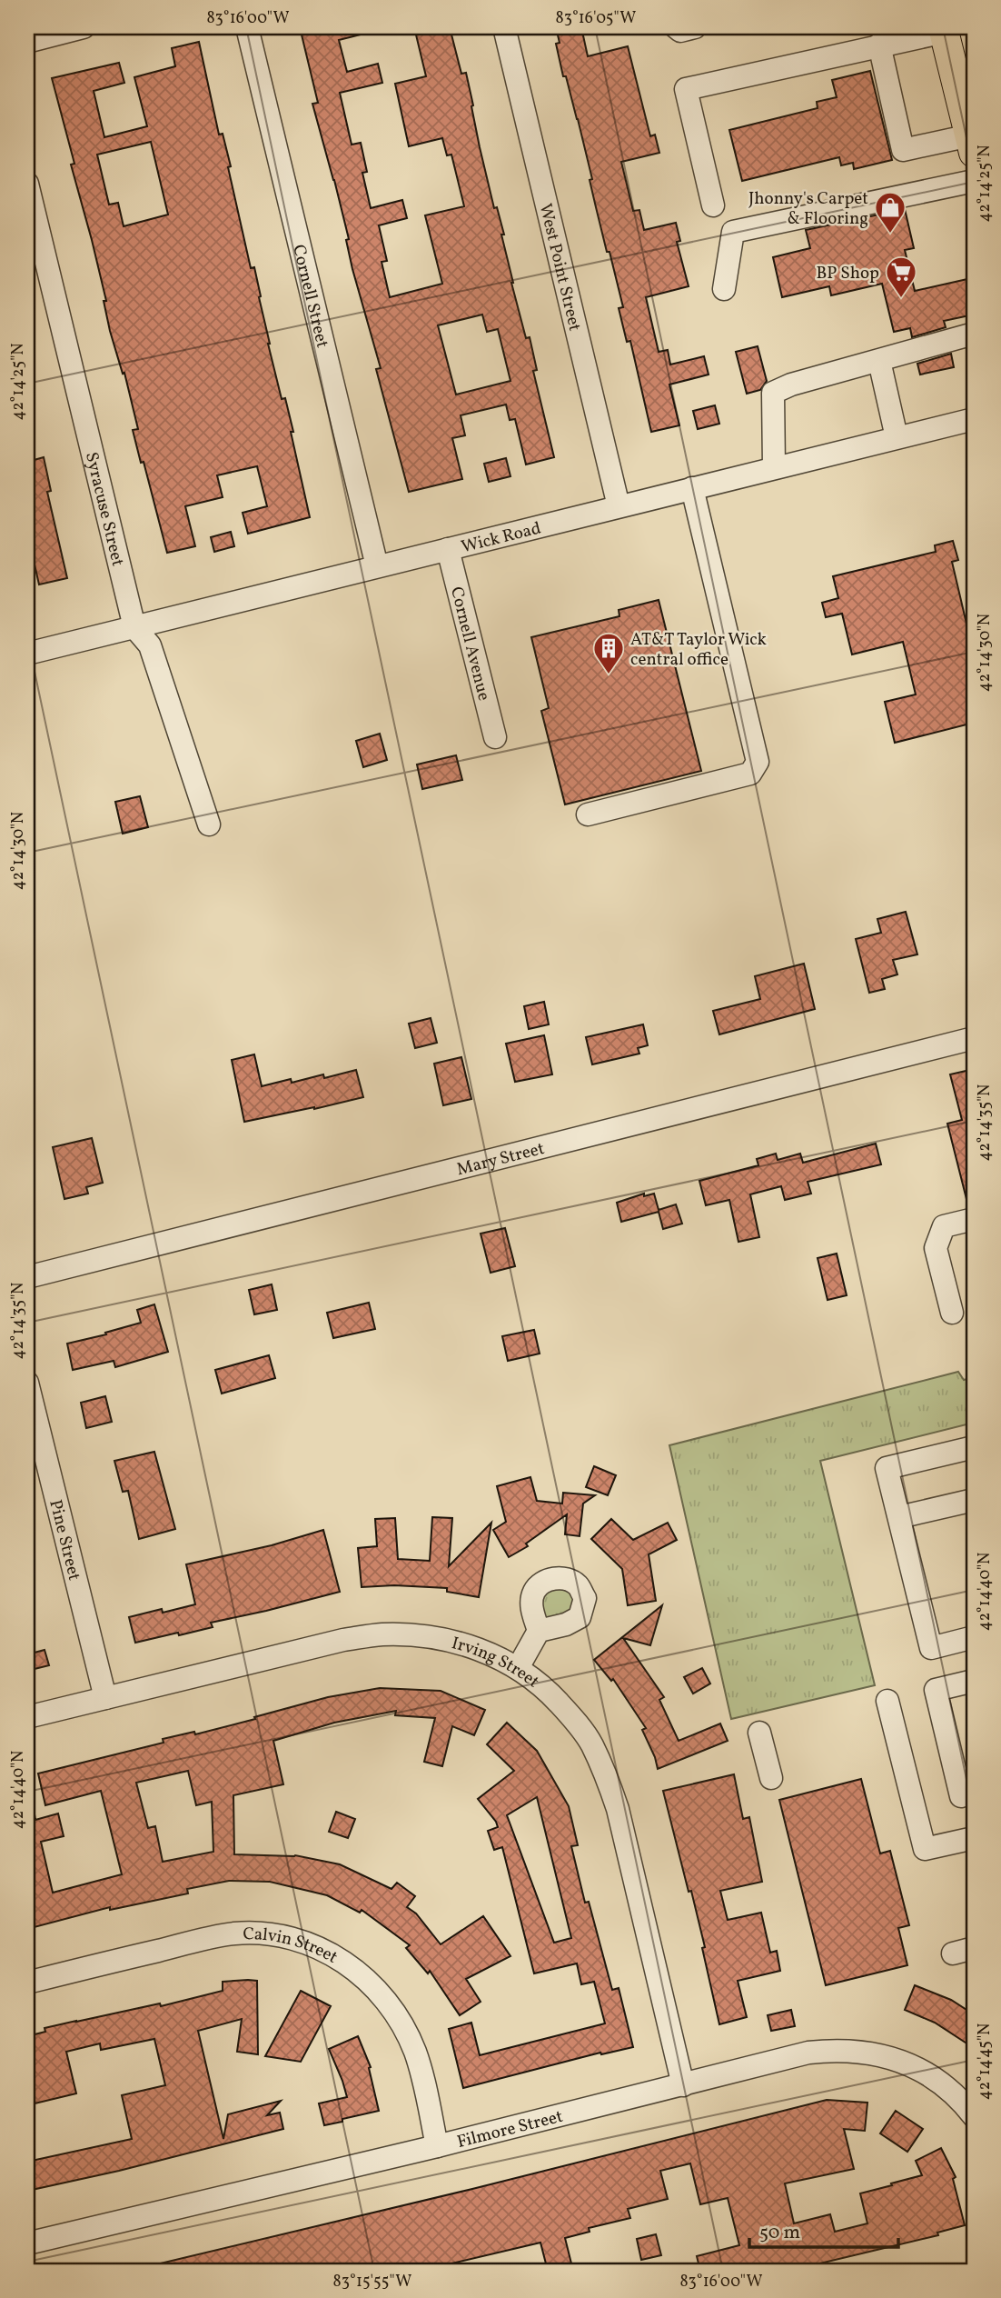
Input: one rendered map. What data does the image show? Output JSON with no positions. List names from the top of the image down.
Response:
{
  "streets": {
    "street": [
      "West Point Street",
      "Cornell Street",
      "Syracuse Street",
      "Wick Road",
      "Cornell Avenue",
      "Mary Street",
      "Pine Street",
      "Irving Street",
      "Calvin Street",
      "Filmore Street"
    ]
  },
  "crossings": [
    ["West Point Street", "Wick Road"],
    ["Cornell Street", "Wick Road"],
    ["Syracuse Street", "Wick Road"],
    ["Wick Road", "Cornell Avenue"],
    ["Pine Street", "Irving Street"],
    ["Irving Street", "Filmore Street"],
    ["Calvin Street", "Filmore Street"]
  ],
  "places": {
    "shop": ["Jhonny's Carpet & Flooring"],
    "supermarket": ["BP Shop"],
    "building": ["AT&T Taylor Wick central office"]
  },
  "scale_bar": "50 m",
  "coordinates": [
    "83°16'00\"W",
    "83°16'05\"W",
    "42°14'25\"N",
    "42°14'30\"N",
    "42°14'35\"N",
    "42°14'40\"N",
    "42°14'45\"N",
    "83°15'55\"W"
  ]
}
